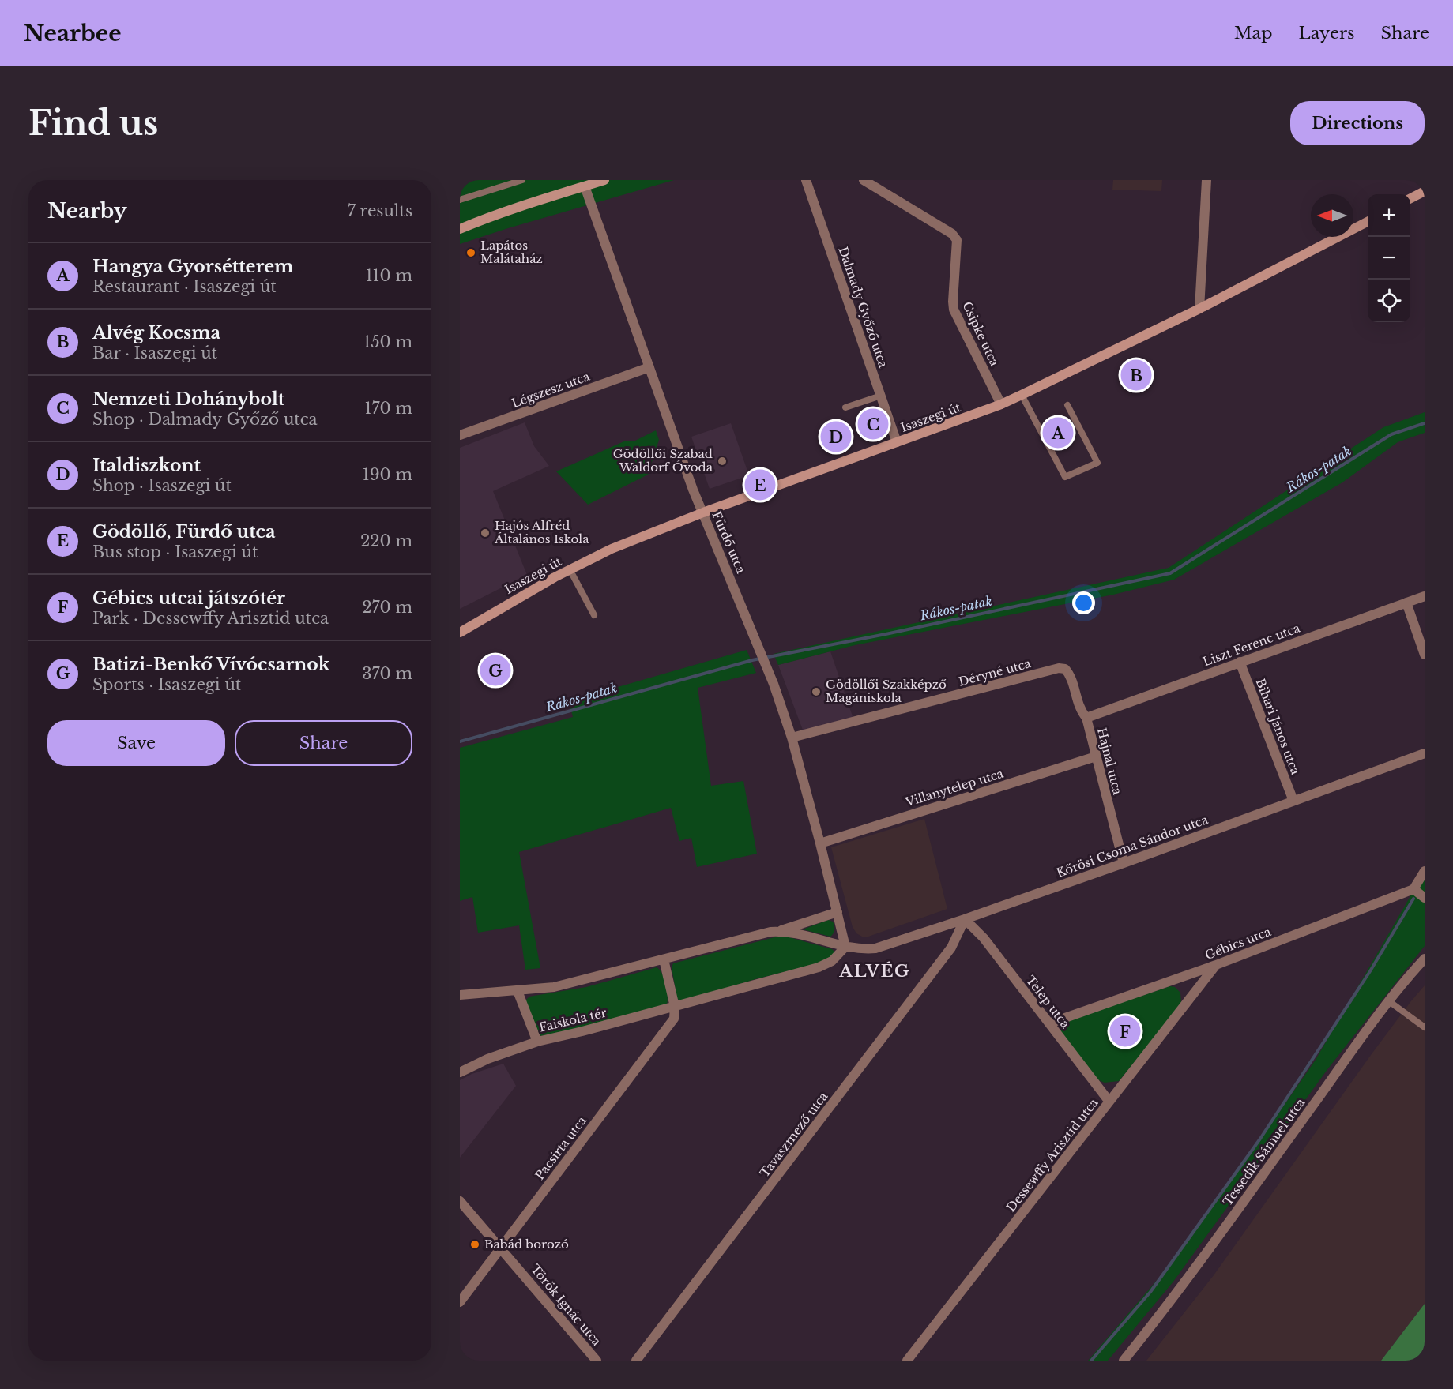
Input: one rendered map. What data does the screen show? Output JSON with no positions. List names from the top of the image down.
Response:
{
  "streets": {
    "main road": ["Isaszegi út"],
    "street": [
      "Dalmady Győző utca",
      "Csipke utca",
      "Légszesz utca",
      "Fürdő utca",
      "Liszt Ferenc utca",
      "Déryné utca",
      "Bihari János utca",
      "Hajnal utca",
      "Villanytelep utca",
      "Kőrösi Csoma Sándor utca",
      "Gébics utca",
      "Telep utca",
      "Faiskola tér",
      "Tavaszmező utca",
      "Pacsirta utca",
      "Tessedik Sámuel utca",
      "Dessewffy Arisztid utca",
      "Török Ignác utca"
    ]
  },
  "crossings": [
    ["Dalmady Győző utca", "Isaszegi út"],
    ["Csipke utca", "Isaszegi út"],
    ["Légszesz utca", "Fürdő utca"],
    ["Isaszegi út", "Fürdő utca"],
    ["Fürdő utca", "Déryné utca"],
    ["Fürdő utca", "Villanytelep utca"],
    ["Liszt Ferenc utca", "Bihari János utca"],
    ["Liszt Ferenc utca", "Hajnal utca"],
    ["Déryné utca", "Hajnal utca"],
    ["Bihari János utca", "Kőrösi Csoma Sándor utca"],
    ["Hajnal utca", "Villanytelep utca"],
    ["Hajnal utca", "Kőrösi Csoma Sándor utca"],
    ["Kőrösi Csoma Sándor utca", "Telep utca"],
    ["Kőrösi Csoma Sándor utca", "Faiskola tér"],
    ["Kőrösi Csoma Sándor utca", "Tavaszmező utca"],
    ["Gébics utca", "Telep utca"],
    ["Gébics utca", "Dessewffy Arisztid utca"],
    ["Telep utca", "Tavaszmező utca"],
    ["Telep utca", "Dessewffy Arisztid utca"],
    ["Faiskola tér", "Pacsirta utca"],
    ["Pacsirta utca", "Török Ignác utca"]
  ],
  "districts": ["ALVÉG"],
  "water": ["Rákos-patak"],
  "places": [
    "Lapátos Malátaház",
    "Gödöllői Szabad Waldorf Óvoda",
    "Hajós Alfréd Általános Iskola",
    "Gödöllői Szakképző Magániskola",
    "Babád borozó"
  ],
  "north": "left",
  "page": {
    "header": "Nearbee",
    "nav": ["Map", "Layers", "Share"],
    "buttons": [
      "Directions",
      ["Save", "Share"]
    ],
    "title": "Find us",
    "heading": ["Nearby", "7 results"],
    "map_buttons": ["+", "−"],
    "list": [
      {
        "mark": "A",
        "name": "Hangya Gyorsétterem",
        "note": "Restaurant · Isaszegi út",
        "value": "110 m"
      },
      {
        "mark": "B",
        "name": "Alvég Kocsma",
        "note": "Bar · Isaszegi út",
        "value": "150 m"
      },
      {
        "mark": "C",
        "name": "Nemzeti Dohánybolt",
        "note": "Shop · Dalmady Győző utca",
        "value": "170 m"
      },
      {
        "mark": "D",
        "name": "Italdiszkont",
        "note": "Shop · Isaszegi út",
        "value": "190 m"
      },
      {
        "mark": "E",
        "name": "Gödöllő, Fürdő utca",
        "note": "Bus stop · Isaszegi út",
        "value": "220 m"
      },
      {
        "mark": "F",
        "name": "Gébics utcai játszótér",
        "note": "Park · Dessewffy Arisztid utca",
        "value": "270 m"
      },
      {
        "mark": "G",
        "name": "Batizi-Benkő Vívócsarnok",
        "note": "Sports · Isaszegi út",
        "value": "370 m"
      }
    ],
    "pins": [
      "B",
      "C",
      "A",
      "D",
      "E",
      "G",
      "F"
    ]
  }
}
